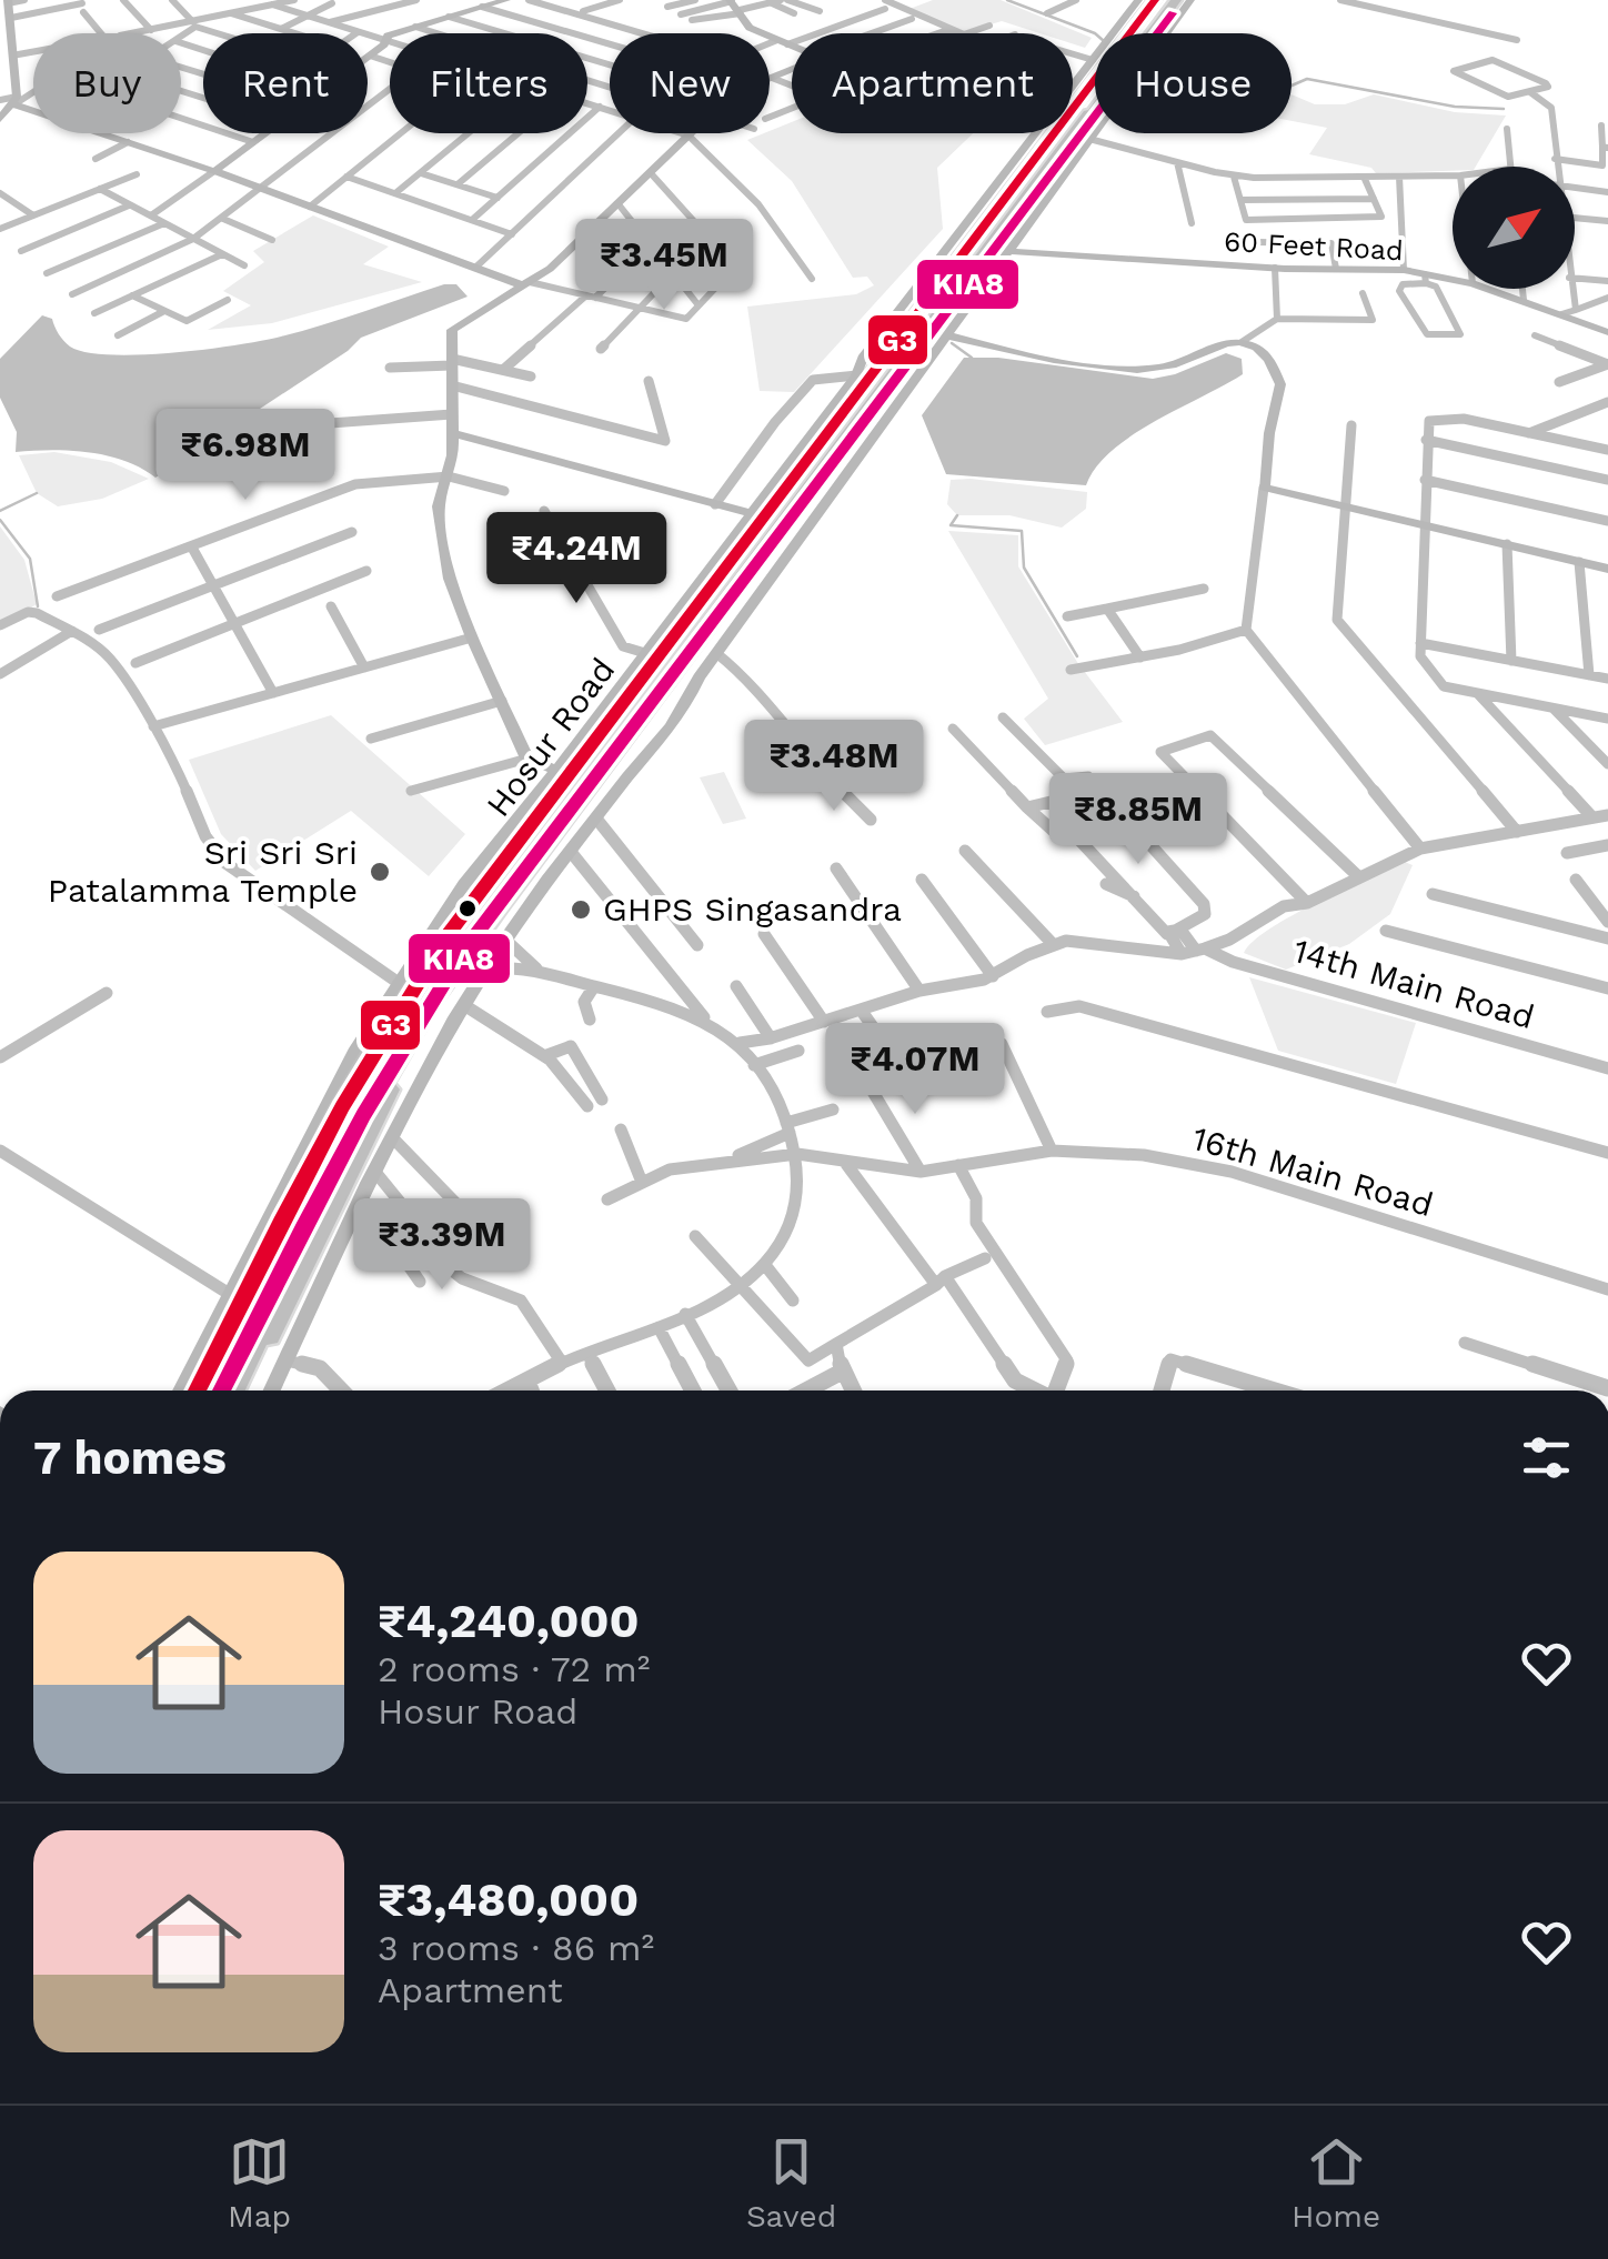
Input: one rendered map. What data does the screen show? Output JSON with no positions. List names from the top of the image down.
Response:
{
  "streets": {
    "highway": ["Hosur Road"],
    "street": ["60 Feet Road", "14th Main Road", "16th Main Road"]
  },
  "places": ["Sri Sri Sri Patalamma Temple", "GHPS Singasandra"],
  "lines": ["transit line G3", "transit line KIA8"],
  "north": "top right",
  "page": {
    "chip": [
      "Buy",
      "Rent",
      "Filters",
      "New",
      "Apartment",
      "House"
    ],
    "price": [
      "₹3.45M",
      "₹6.98M",
      "₹4.24M",
      "₹3.48M",
      "₹8.85M",
      "₹4.07M",
      "₹3.39M"
    ],
    "heading": "7 homes",
    "list": [
      {
        "name": "₹4,240,000",
        "note": "2 rooms · 72 m² · Hosur Road"
      },
      {
        "name": "₹3,480,000",
        "note": "3 rooms · 86 m² · Apartment"
      }
    ],
    "tabs": ["Map", "Saved", "Home"]
  }
}
